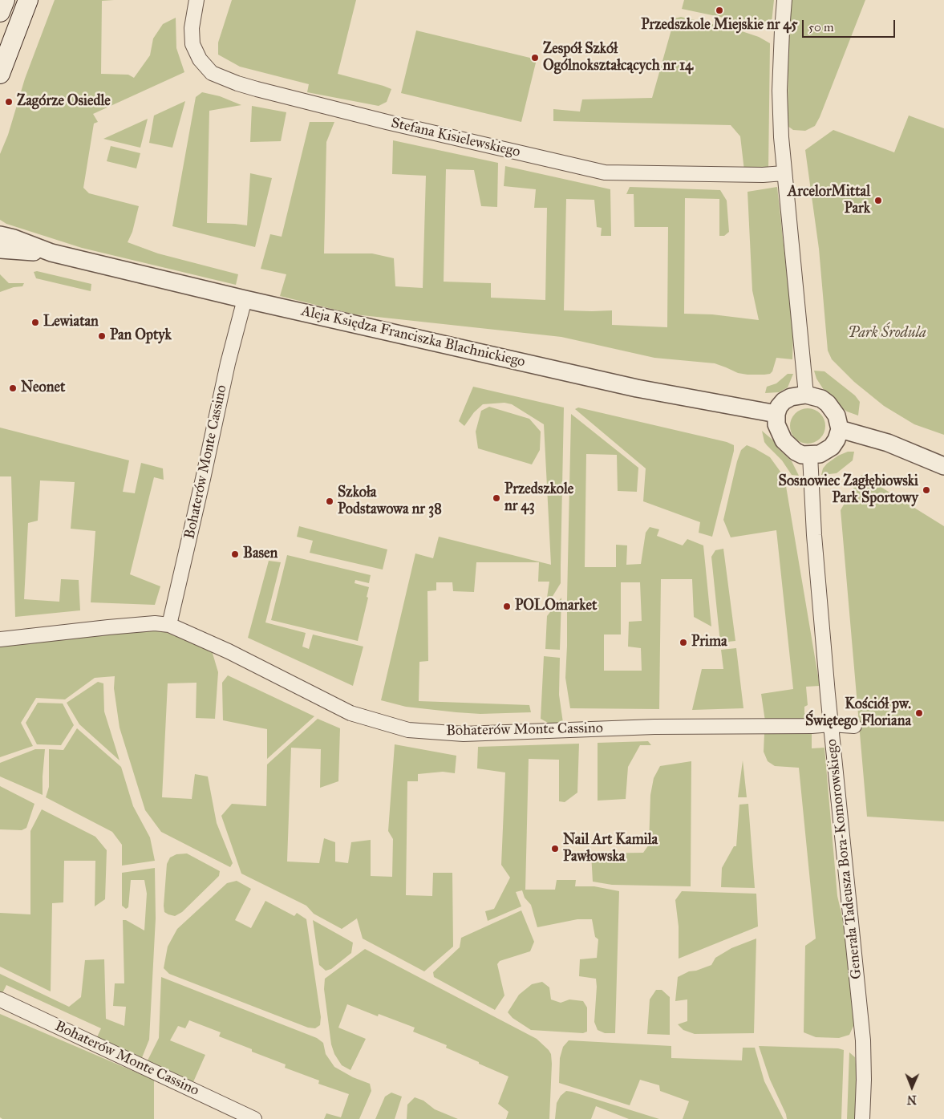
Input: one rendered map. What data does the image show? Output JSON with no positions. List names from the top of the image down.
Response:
{
  "streets": {
    "street": [
      "Stefana Kisielewskiego",
      "Aleja Księdza Franciszka Blachnickiego",
      "Bohaterów Monte Cassino",
      "Generała Tadeusza Bora-Komorowskiego"
    ]
  },
  "crossings": [
    ["Aleja Księdza Franciszka Blachnickiego", "Bohaterów Monte Cassino"],
    ["Aleja Księdza Franciszka Blachnickiego", "Generała Tadeusza Bora-Komorowskiego"],
    ["Bohaterów Monte Cassino", "Generała Tadeusza Bora-Komorowskiego"]
  ],
  "parks": ["Park Środula"],
  "places": [
    "Przedszkole Miejskie nr 45",
    "Zespół Szkół Ogólnokształcących nr 14",
    "Zagórze Osiedle",
    "ArcelorMittal Park",
    "Lewiatan",
    "Pan Optyk",
    "Neonet",
    "Sosnowiec Zagłębiowski Park Sportowy",
    "Przedszkole nr 43",
    "Szkoła Podstawowa nr 38",
    "Basen",
    "POLOmarket",
    "Prima",
    "Kościół pw. Świętego Floriana",
    "Nail Art Kamila Pawłowska"
  ],
  "scale_bar": "50 m",
  "north": "bottom"
}
